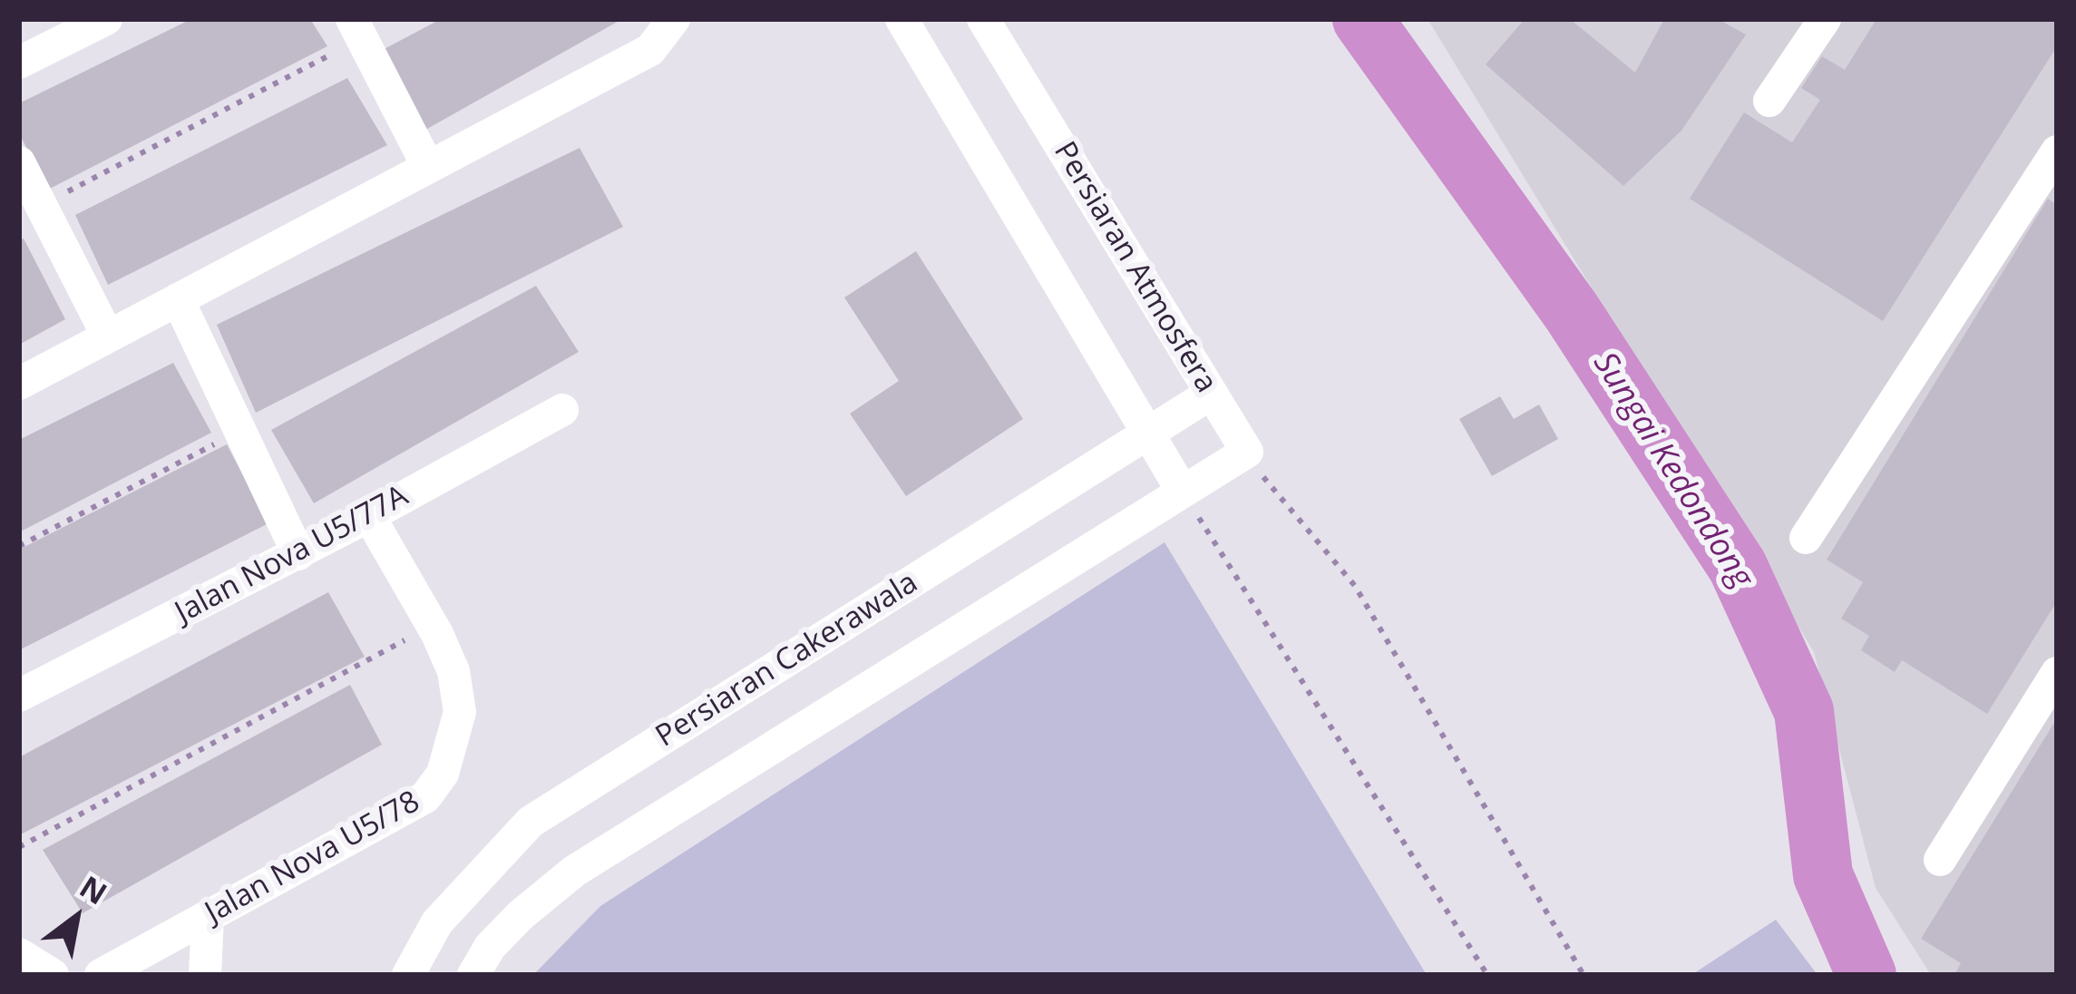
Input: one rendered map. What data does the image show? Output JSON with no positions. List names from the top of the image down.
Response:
{
  "streets": {
    "street": [
      "Persiaran Atmosfera",
      "Jalan Nova U5/77A",
      "Persiaran Cakerawala",
      "Jalan Nova U5/78"
    ]
  },
  "crossings": [
    ["Persiaran Atmosfera", "Persiaran Cakerawala"],
    ["Jalan Nova U5/77A", "Jalan Nova U5/78"]
  ],
  "water": ["Sungai Kedondong"],
  "north": "top right"
}
